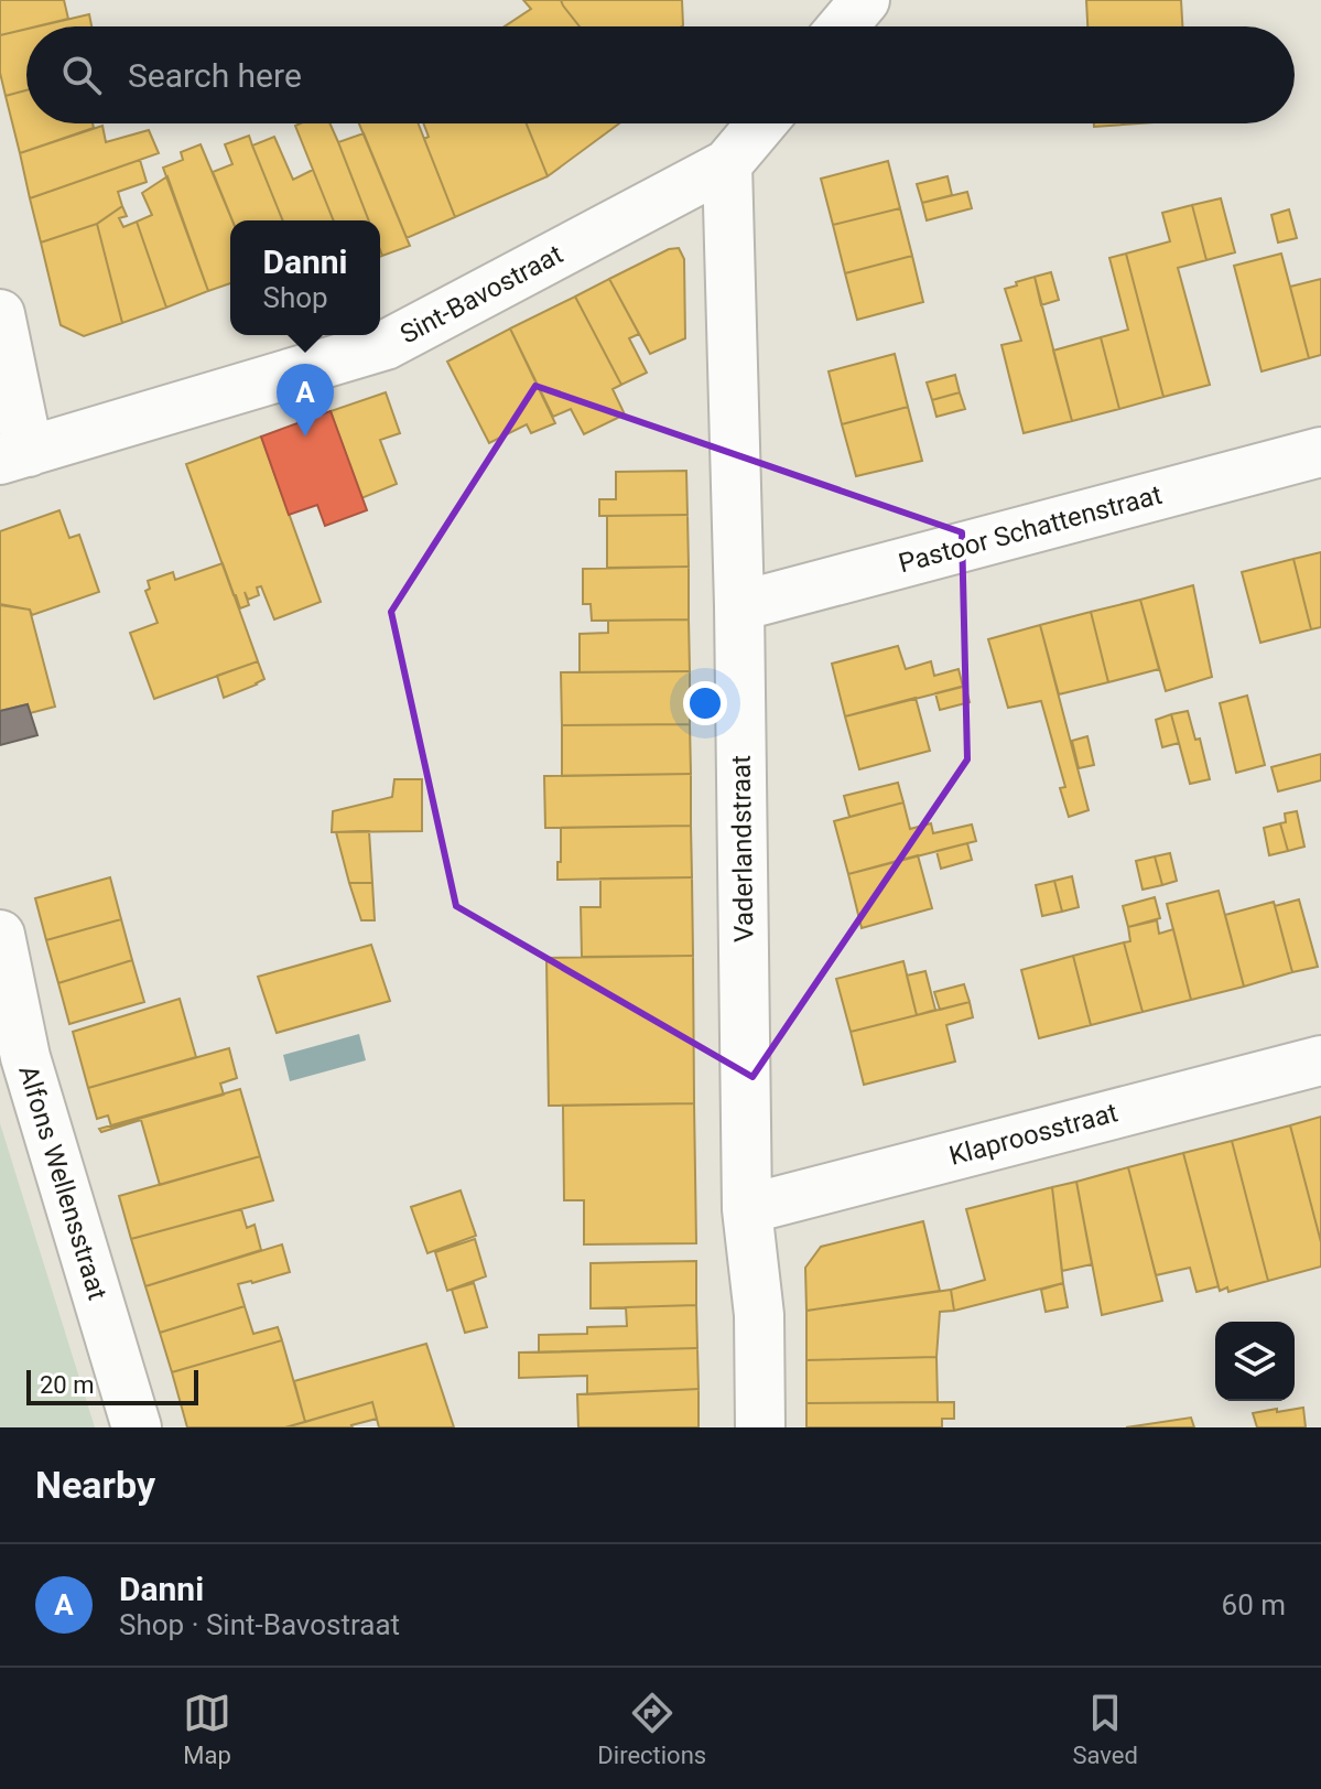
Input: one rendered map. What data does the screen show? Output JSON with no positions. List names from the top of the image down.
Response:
{
  "streets": {
    "street": [
      "Sint-Bavostraat",
      "Pastoor Schattenstraat",
      "Vaderlandstraat",
      "Klaproosstraat",
      "Alfons Wellensstraat"
    ]
  },
  "crossings": [
    ["Sint-Bavostraat", "Vaderlandstraat"],
    ["Pastoor Schattenstraat", "Vaderlandstraat"],
    ["Vaderlandstraat", "Klaproosstraat"]
  ],
  "scale_bar": "20 m",
  "page": {
    "search": "Search here",
    "popup": ["Danni", "Shop"],
    "pins": "A",
    "scale": "20 m",
    "heading": "Nearby",
    "list": [
      {
        "mark": "A",
        "name": "Danni",
        "note": "Shop · Sint-Bavostraat",
        "value": "60 m"
      }
    ],
    "nav": ["Map", "Directions", "Saved"]
  }
}
